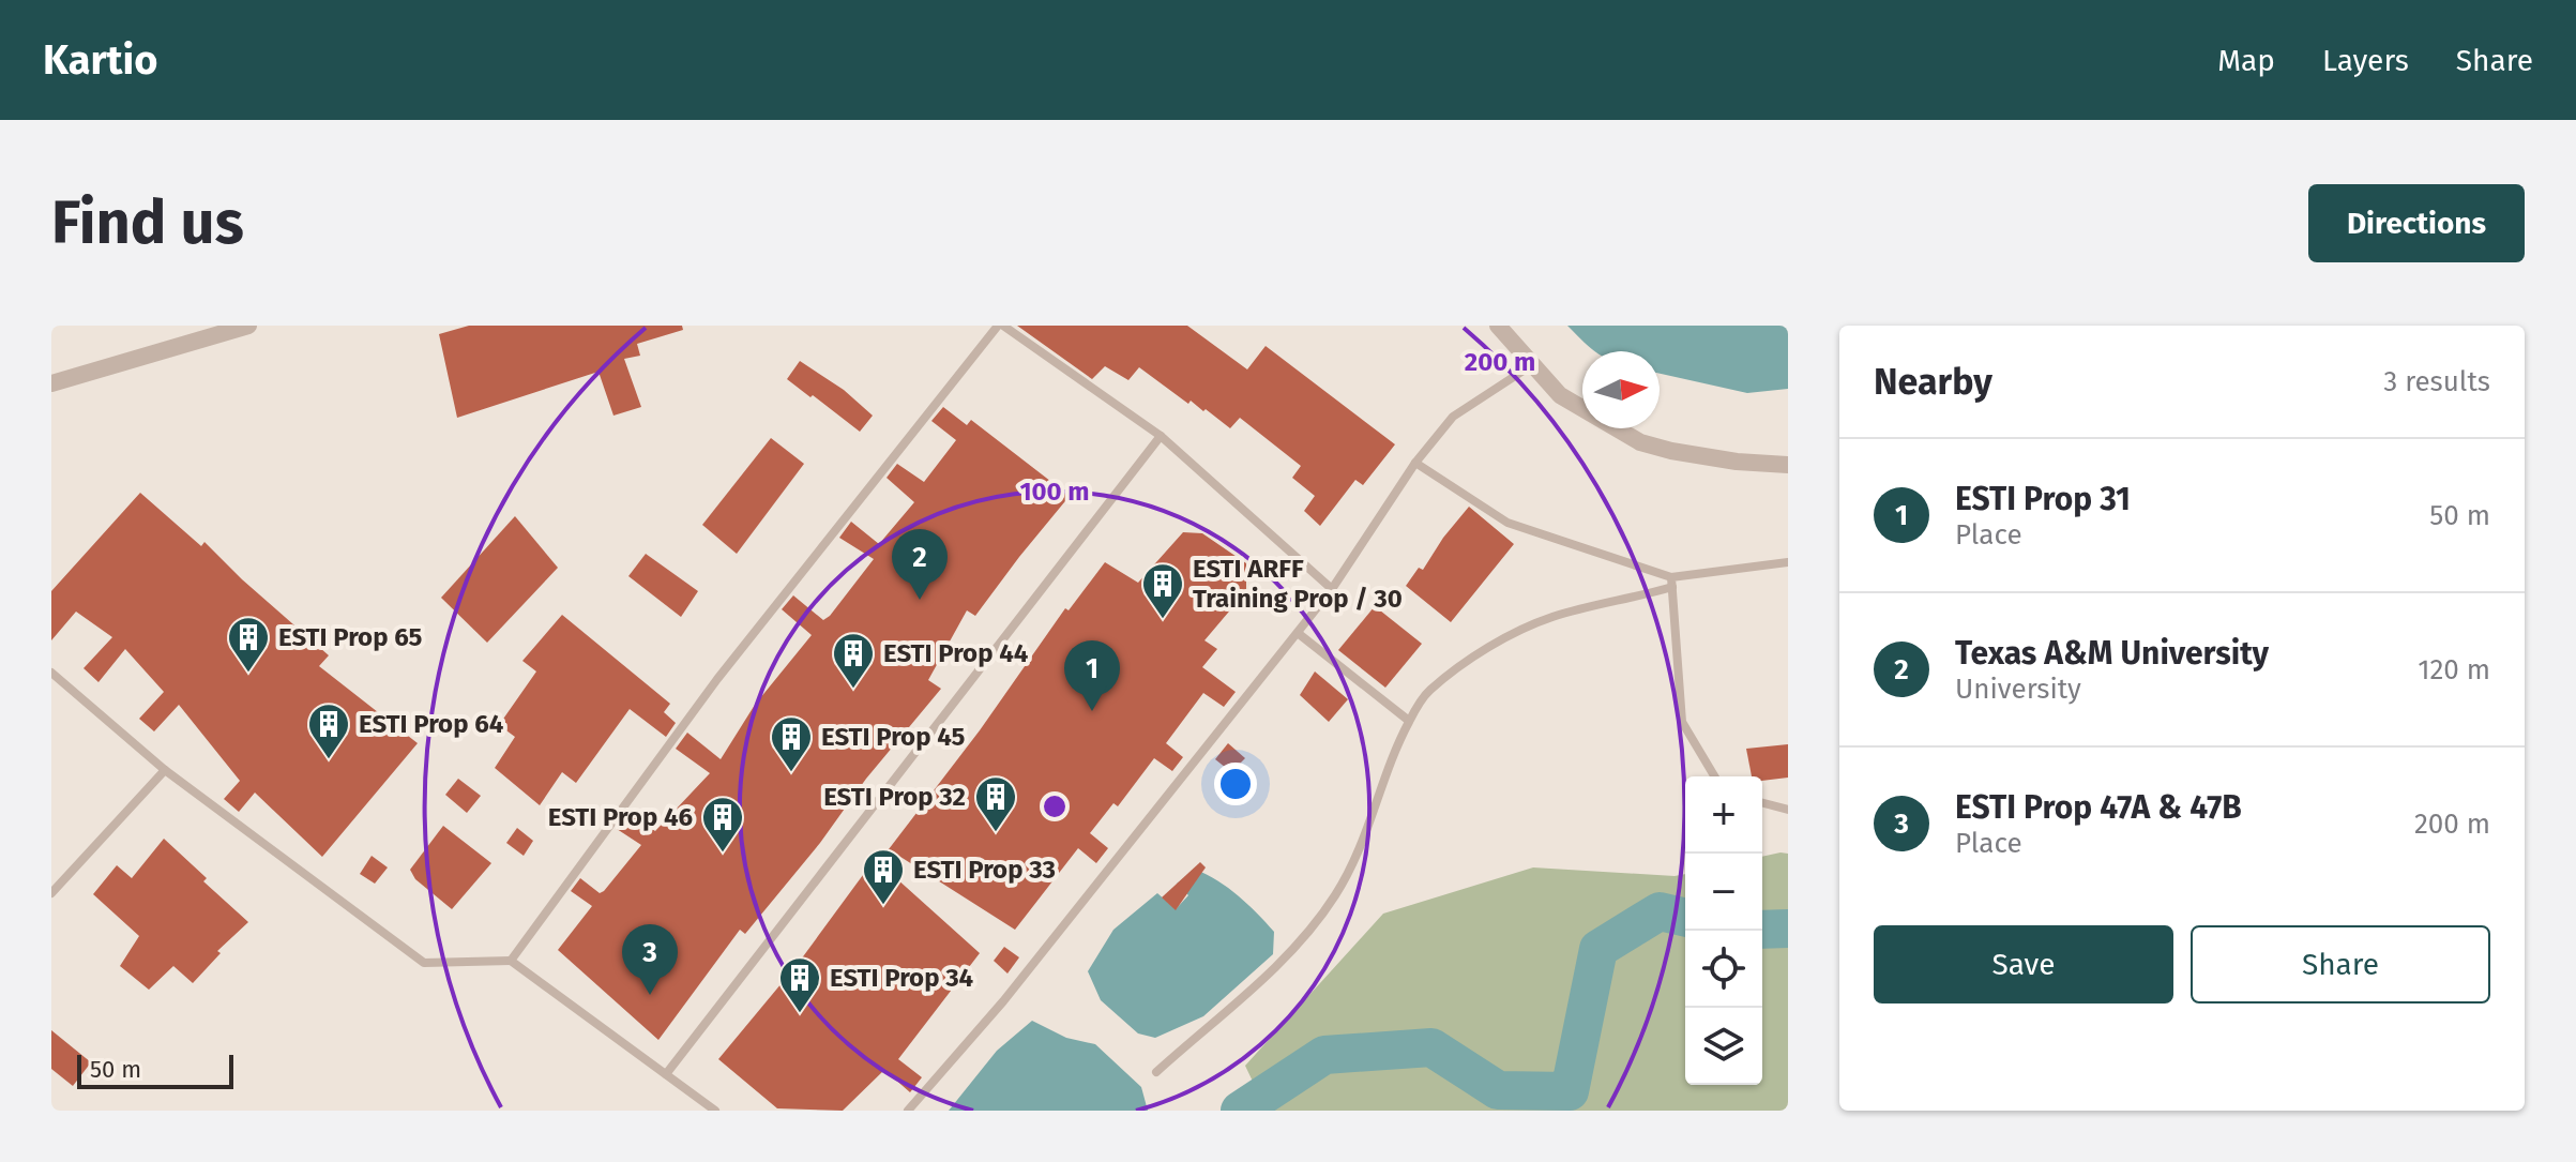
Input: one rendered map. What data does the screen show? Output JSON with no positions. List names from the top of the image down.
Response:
{
  "places": {
    "building": [
      "ESTI ARFF Training Prop / 30",
      "ESTI Prop 65",
      "ESTI Prop 44",
      "ESTI Prop 64",
      "ESTI Prop 45",
      "ESTI Prop 32",
      "ESTI Prop 46",
      "ESTI Prop 33",
      "ESTI Prop 34"
    ]
  },
  "scale_bar": "50 m",
  "north": "right",
  "page": {
    "header": "Kartio",
    "nav": ["Map", "Layers", "Share"],
    "buttons": [
      "Directions",
      ["Save", "Share"]
    ],
    "title": "Find us",
    "heading": ["Nearby", "3 results"],
    "list": [
      {
        "mark": "1",
        "name": "ESTI Prop 31",
        "note": "Place",
        "value": "50 m"
      },
      {
        "mark": "2",
        "name": "Texas A&M University",
        "note": "University",
        "value": "120 m"
      },
      {
        "mark": "3",
        "name": "ESTI Prop 47A & 47B",
        "note": "Place",
        "value": "200 m"
      }
    ],
    "pins": ["2", "1", "3"],
    "map_buttons": ["+", "−"],
    "scale": "50 m"
  },
  "rings": ["200 m", "100 m"]
}
